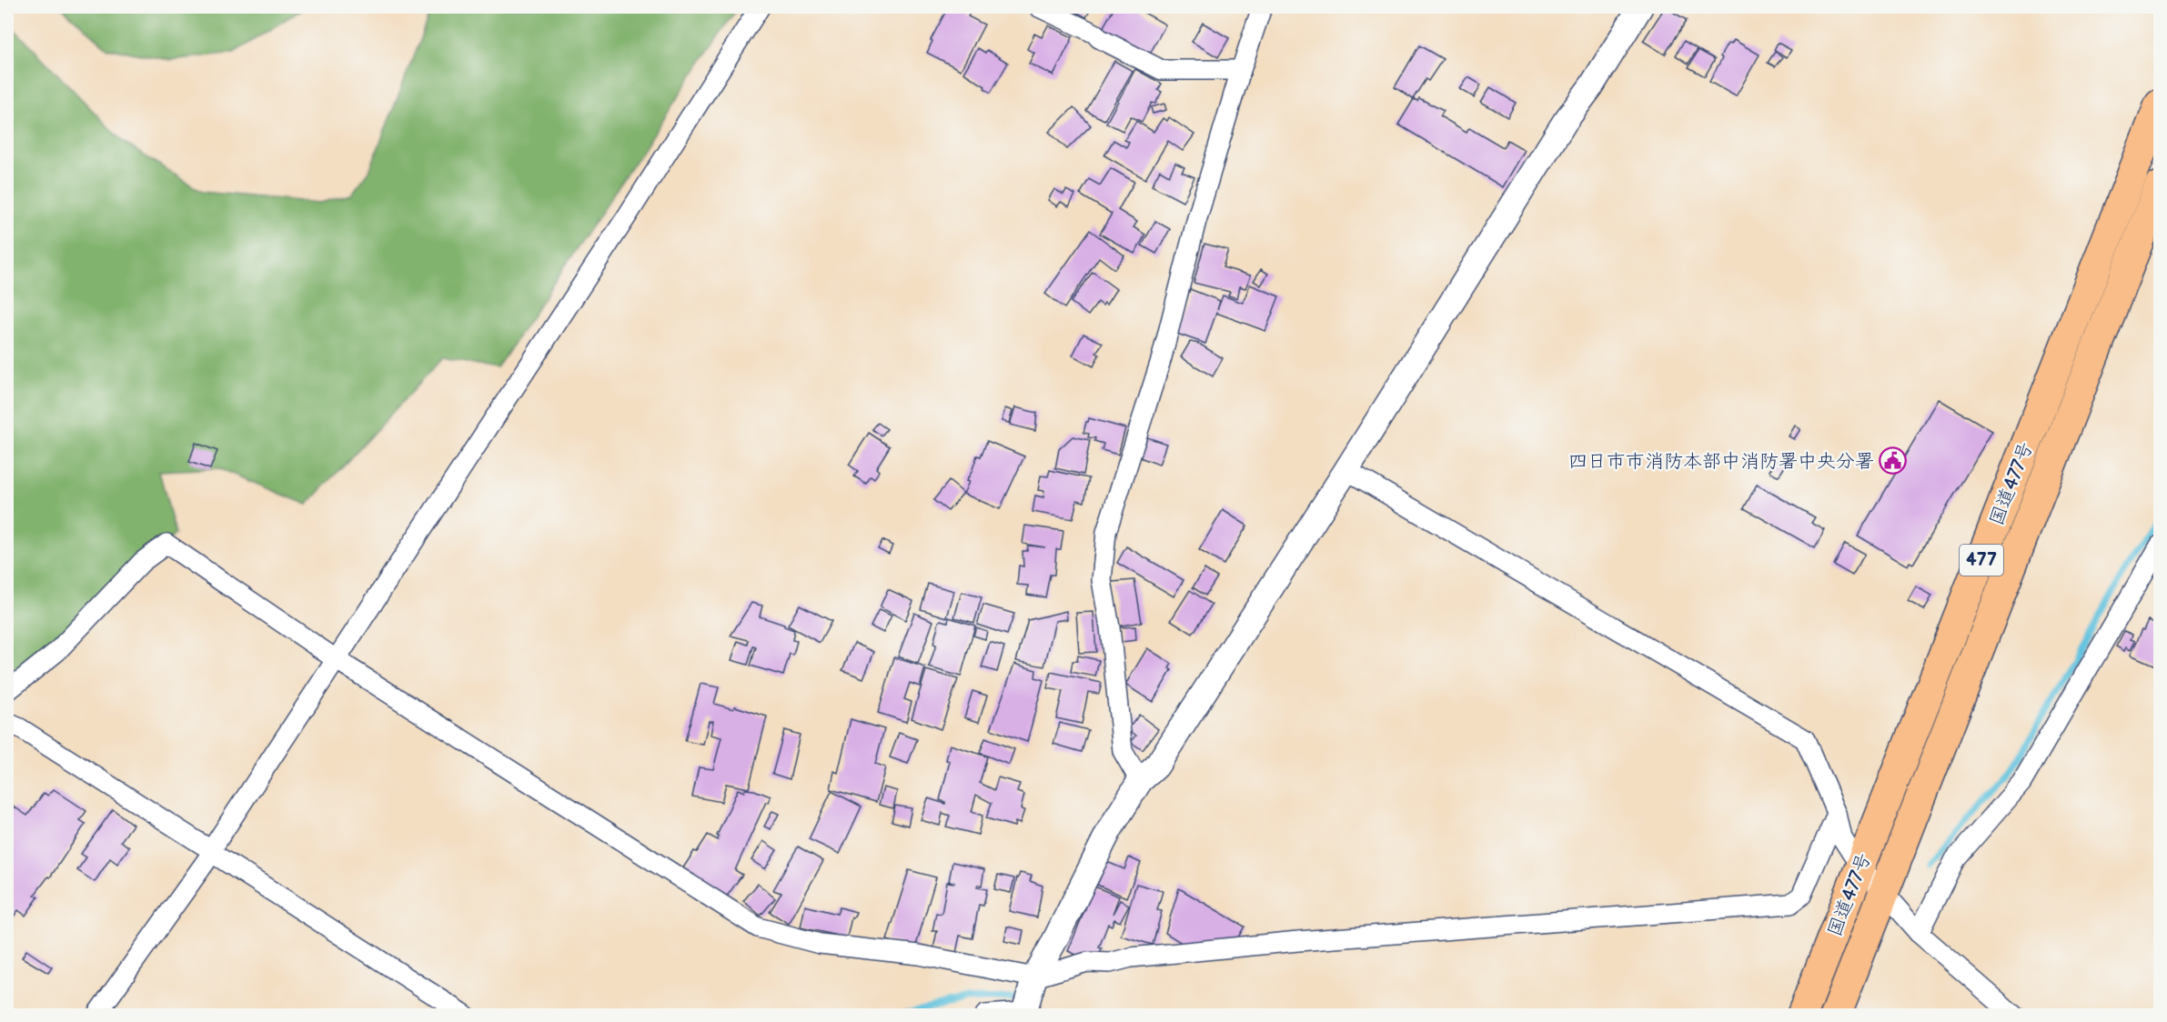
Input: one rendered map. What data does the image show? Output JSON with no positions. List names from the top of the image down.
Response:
{
  "streets": {
    "highway": ["国道477号", "477"]
  },
  "places": {
    "public building": ["四日市市消防本部中消防署中央分署"]
  }
}
